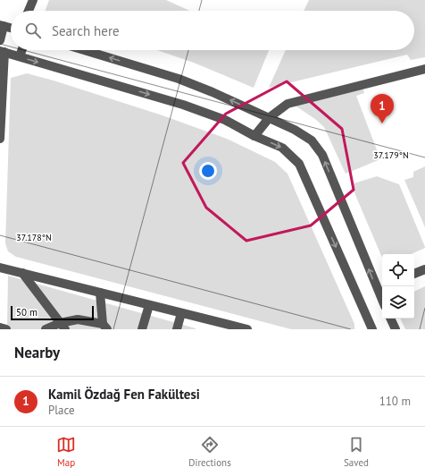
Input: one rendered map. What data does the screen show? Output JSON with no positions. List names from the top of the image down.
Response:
{
  "scale_bar": "50 m",
  "page": {
    "search": "Search here",
    "pins": "1",
    "scale": "50 m",
    "heading": "Nearby",
    "list": [
      {
        "mark": "1",
        "name": "Kamil Özdağ Fen Fakültesi",
        "note": "Place",
        "value": "110 m"
      }
    ],
    "nav": ["Map", "Directions", "Saved"]
  },
  "coordinates": ["37.179°N", "37.178°N"]
}
